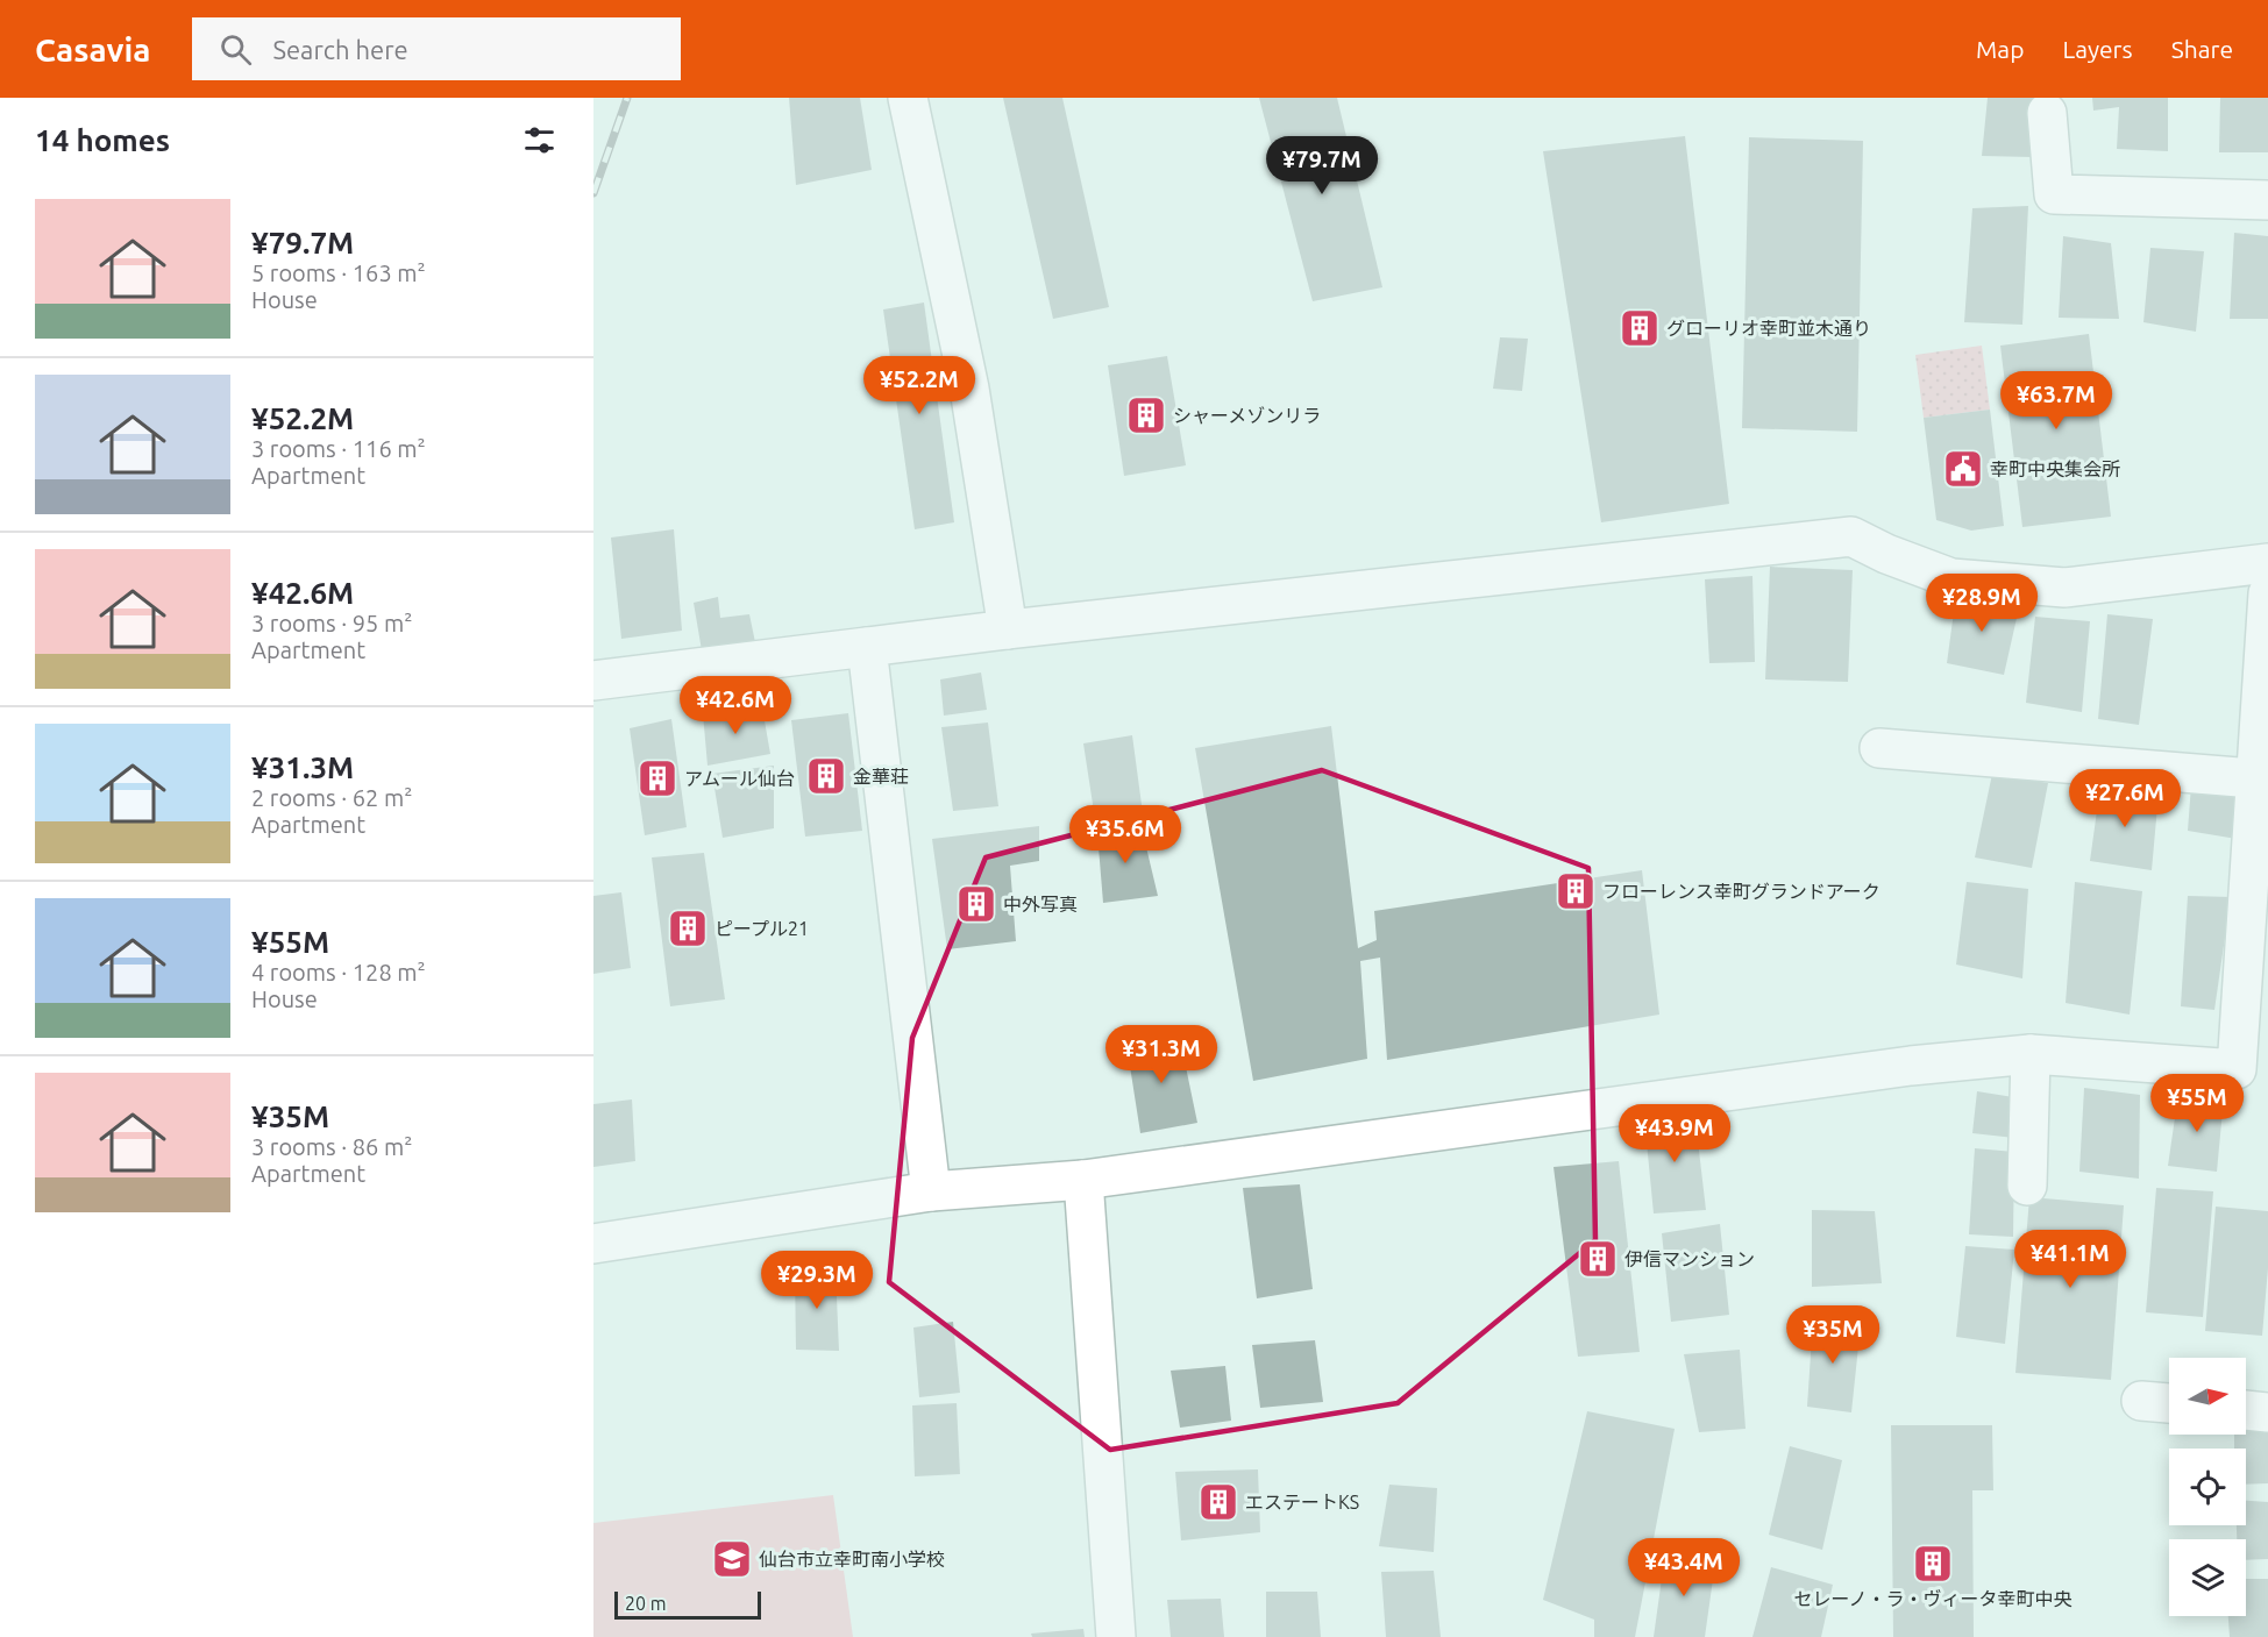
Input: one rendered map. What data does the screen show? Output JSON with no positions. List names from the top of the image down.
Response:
{
  "places": {
    "building": [
      "グローリオ幸町並木通り",
      "シャーメゾンリラ",
      "金華荘",
      "アムール仙台",
      "フローレンス幸町グランドアーク",
      "中外写真",
      "ピープル21",
      "伊信マンション",
      "エステートKS",
      "セレーノ・ラ・ヴィータ幸町中央"
    ],
    "public building": ["幸町中央集会所"],
    "school or university": ["仙台市立幸町南小学校"]
  },
  "scale_bar": "20 m",
  "north": "right",
  "page": {
    "header": "Casavia",
    "search": "Search here",
    "nav": ["Map", "Layers", "Share"],
    "heading": "14 homes",
    "price": [
      "¥79.7M",
      "¥52.2M",
      "¥63.7M",
      "¥28.9M",
      "¥42.6M",
      "¥27.6M",
      "¥35.6M",
      "¥31.3M",
      "¥55M",
      "¥43.9M",
      "¥41.1M",
      "¥29.3M",
      "¥35M",
      "¥43.4M"
    ],
    "list": [
      {
        "name": "¥79.7M",
        "note": "5 rooms · 163 m² · House"
      },
      {
        "name": "¥52.2M",
        "note": "3 rooms · 116 m² · Apartment"
      },
      {
        "name": "¥42.6M",
        "note": "3 rooms · 95 m² · Apartment"
      },
      {
        "name": "¥31.3M",
        "note": "2 rooms · 62 m² · Apartment"
      },
      {
        "name": "¥55M",
        "note": "4 rooms · 128 m² · House"
      },
      {
        "name": "¥35M",
        "note": "3 rooms · 86 m² · Apartment"
      }
    ],
    "scale": "20 m"
  }
}
